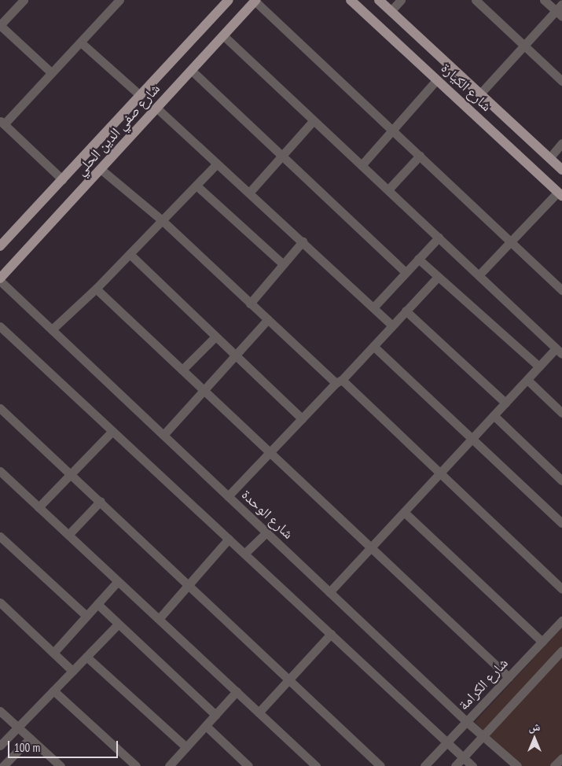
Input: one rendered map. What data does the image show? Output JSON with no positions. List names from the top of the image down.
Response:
{
  "streets": {
    "main road": ["شارع الكيارة", "شارع صفي الدين الحلي"],
    "street": ["شارع الوحدة", "شارع الكرامة"]
  },
  "crossings": [
    ["شارع صفي الدين الحلي", "شارع الوحدة"],
    ["شارع الوحدة", "شارع الكرامة"]
  ],
  "scale_bar": "100 m",
  "north": "top"
}
